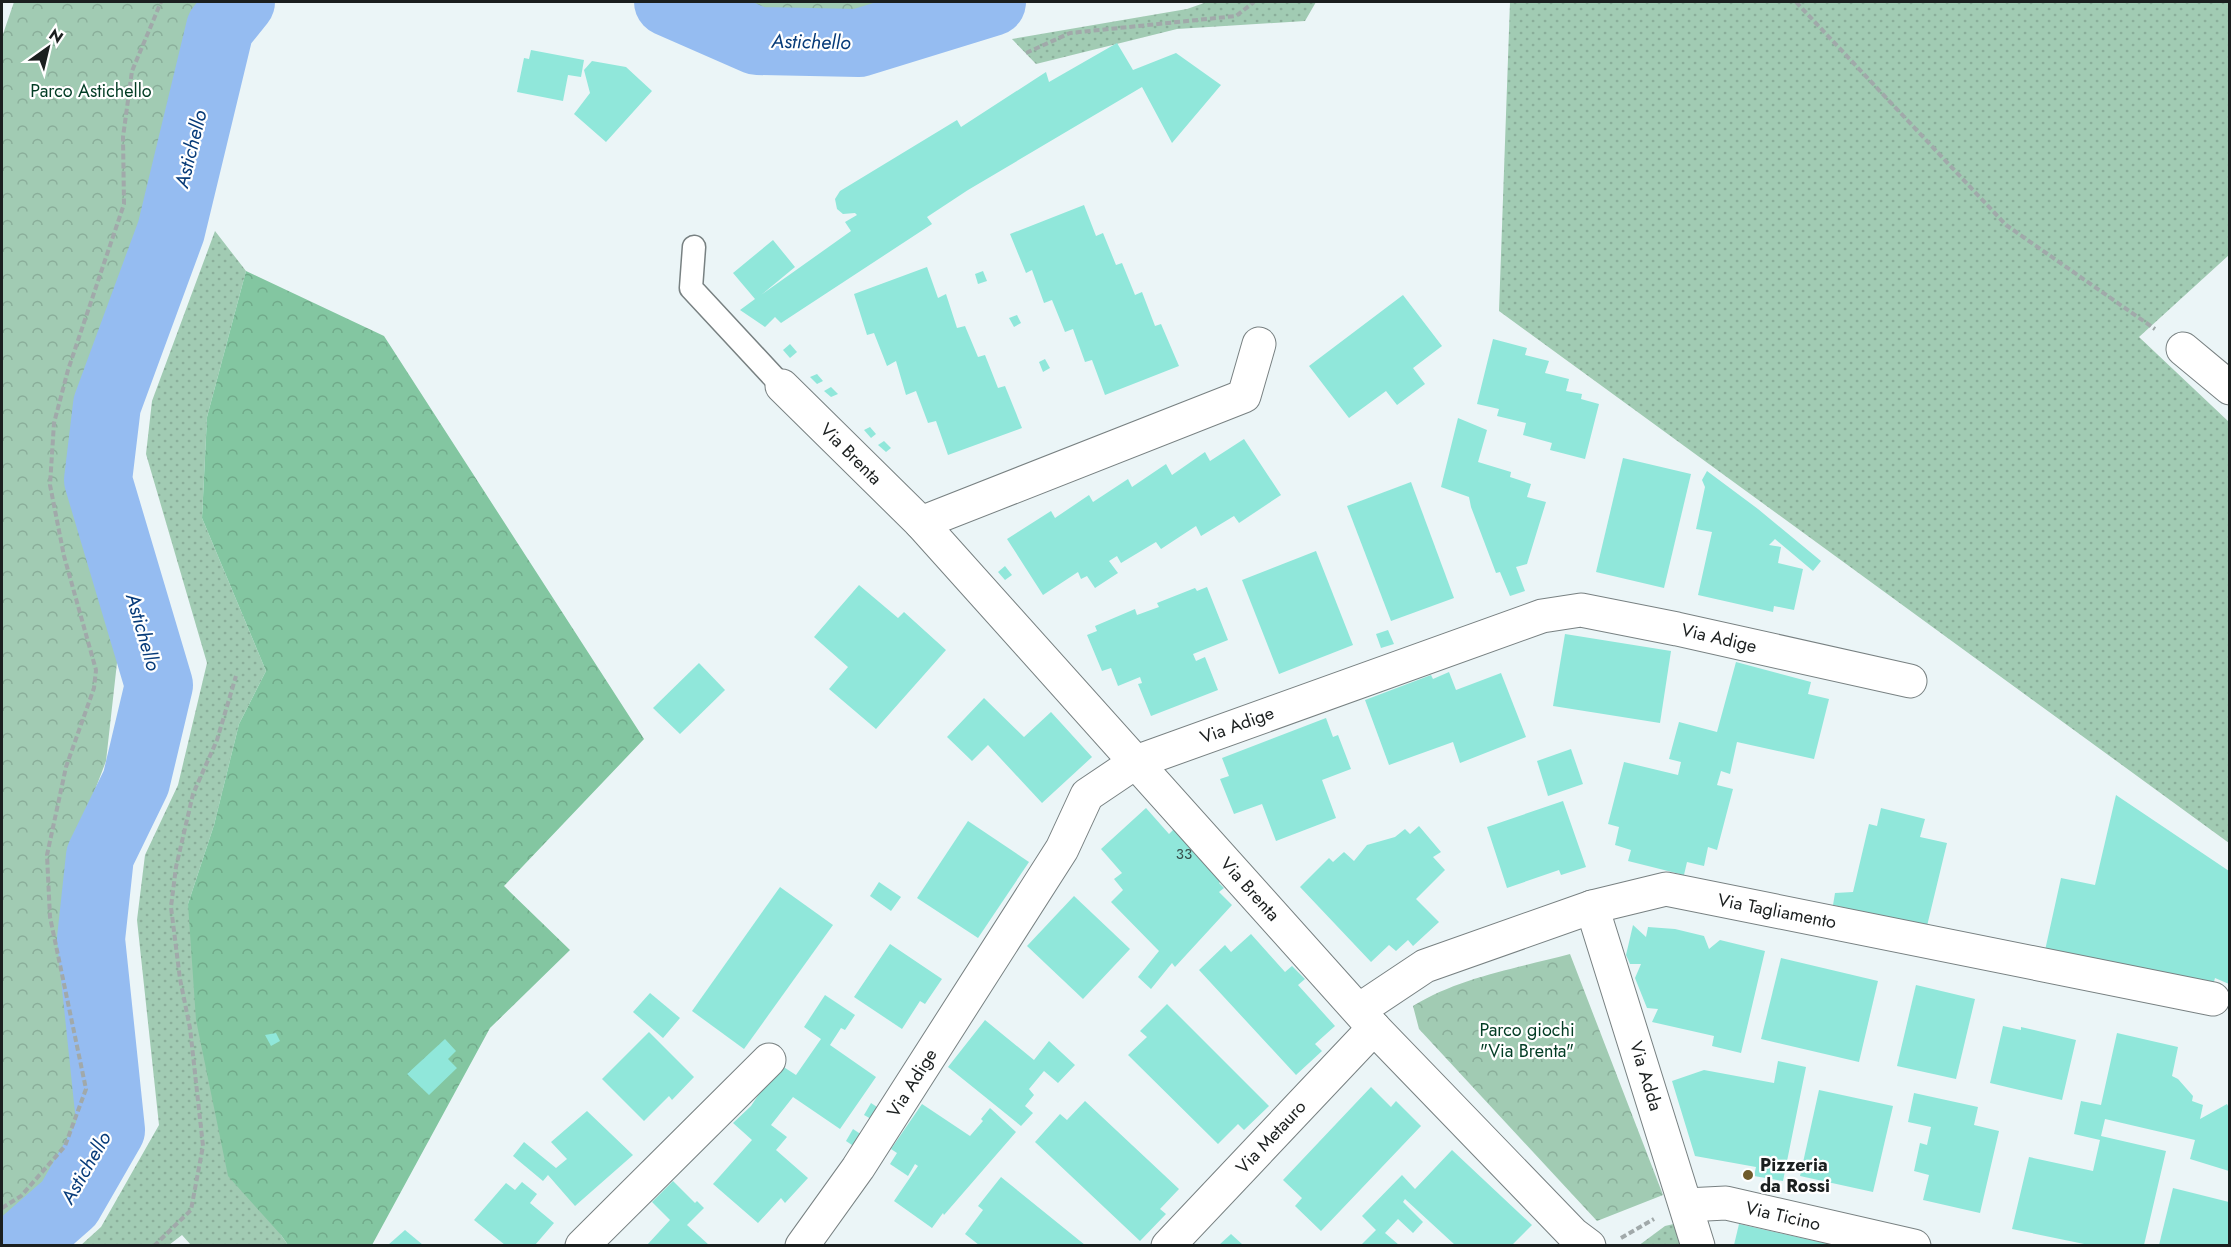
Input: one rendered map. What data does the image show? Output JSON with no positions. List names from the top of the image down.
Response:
{
  "streets": {
    "street": [
      "Via Brenta",
      "Via Adige",
      "Via Tagliamento",
      "Via Adda",
      "Via Metauro",
      "Via Ticino"
    ]
  },
  "crossings": [
    ["Via Brenta", "Via Adige"],
    ["Via Brenta", "Via Tagliamento"],
    ["Via Brenta", "Via Metauro"],
    ["Via Tagliamento", "Via Adda"],
    ["Via Tagliamento", "Via Metauro"],
    ["Via Adda", "Via Ticino"]
  ],
  "water": ["Astichello"],
  "parks": ["Parco Astichello", "Parco giochi \"Via Brenta\""],
  "places": ["Pizzeria da Rossi"],
  "house_numbers": ["33"],
  "north": "top right"
}
